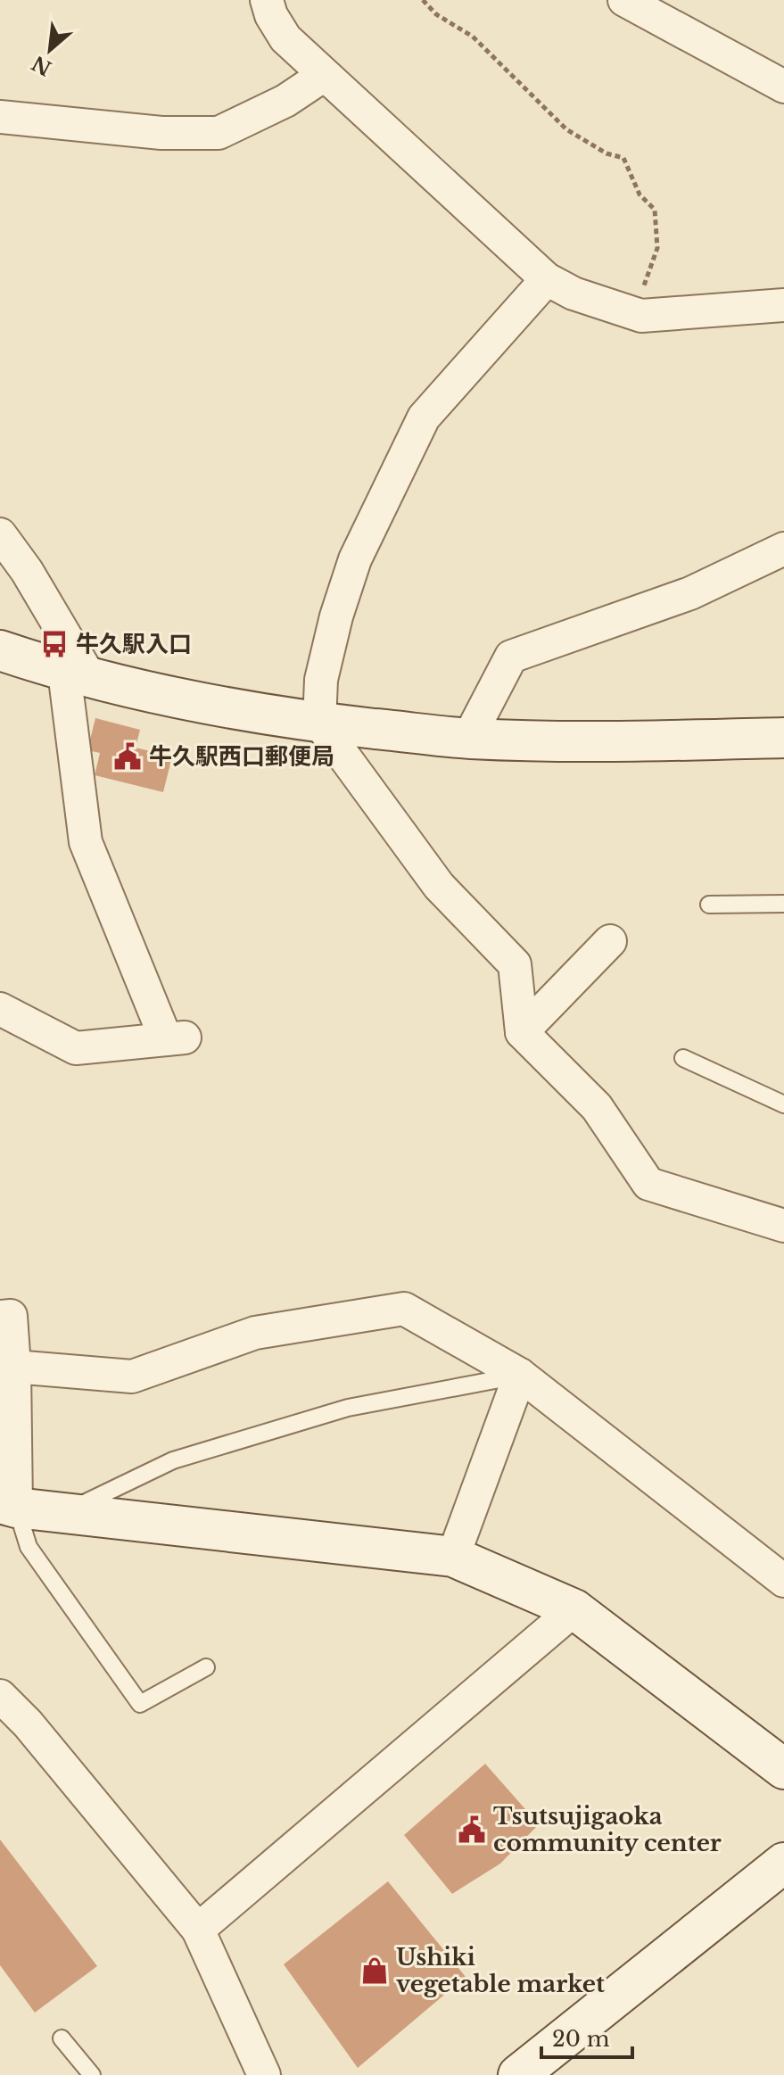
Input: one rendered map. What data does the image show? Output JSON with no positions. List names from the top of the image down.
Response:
{
  "places": {
    "bus stop": ["牛久駅入口"],
    "public building": ["牛久駅西口郵便局", "Tsutsujigaoka community center"],
    "shop": ["Ushiki vegetable market"]
  },
  "scale_bar": "20 m",
  "north": "bottom left"
}
